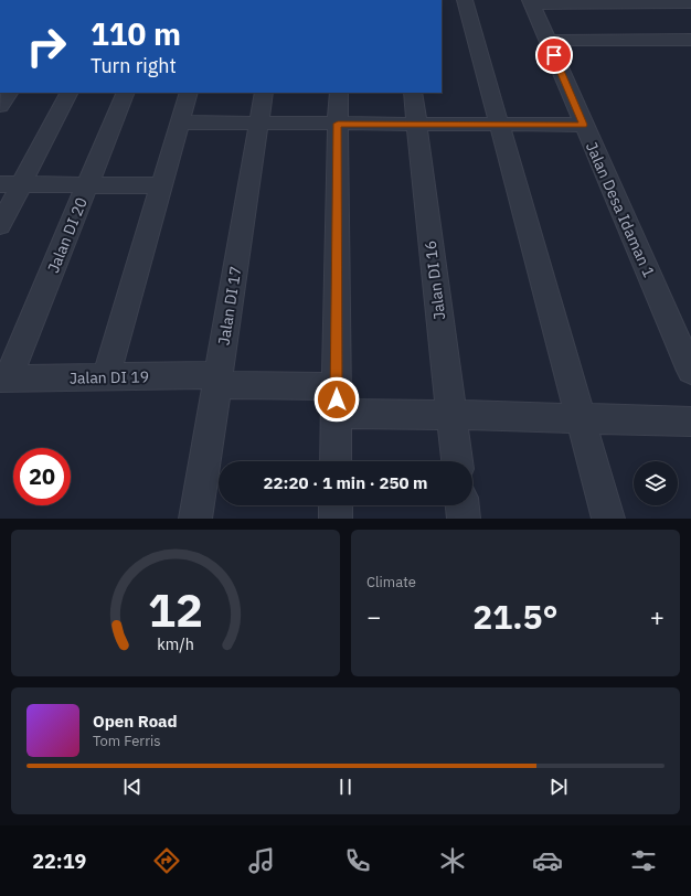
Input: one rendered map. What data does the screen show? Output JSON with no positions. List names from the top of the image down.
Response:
{
  "streets": {
    "street": [
      "Jalan Desa Idaman 1",
      "Jalan DI 20",
      "Jalan DI 16",
      "Jalan DI 17",
      "Jalan DI 19"
    ]
  },
  "crossings": [
    ["Jalan DI 20", "Jalan DI 19"],
    ["Jalan DI 16", "Jalan DI 19"],
    ["Jalan DI 17", "Jalan DI 19"]
  ],
  "page": {
    "turn": ["110 m", "Turn right"],
    "limit": "20",
    "trip": "22:20 · 1 min · 250 m",
    "tile": "Climate",
    "heat": ["−", "21.5°", "+"],
    "song": ["Open Road", "Tom Ferris"],
    "tabs": "22:19",
    "gauge": ["12", "km/h"]
  }
}
